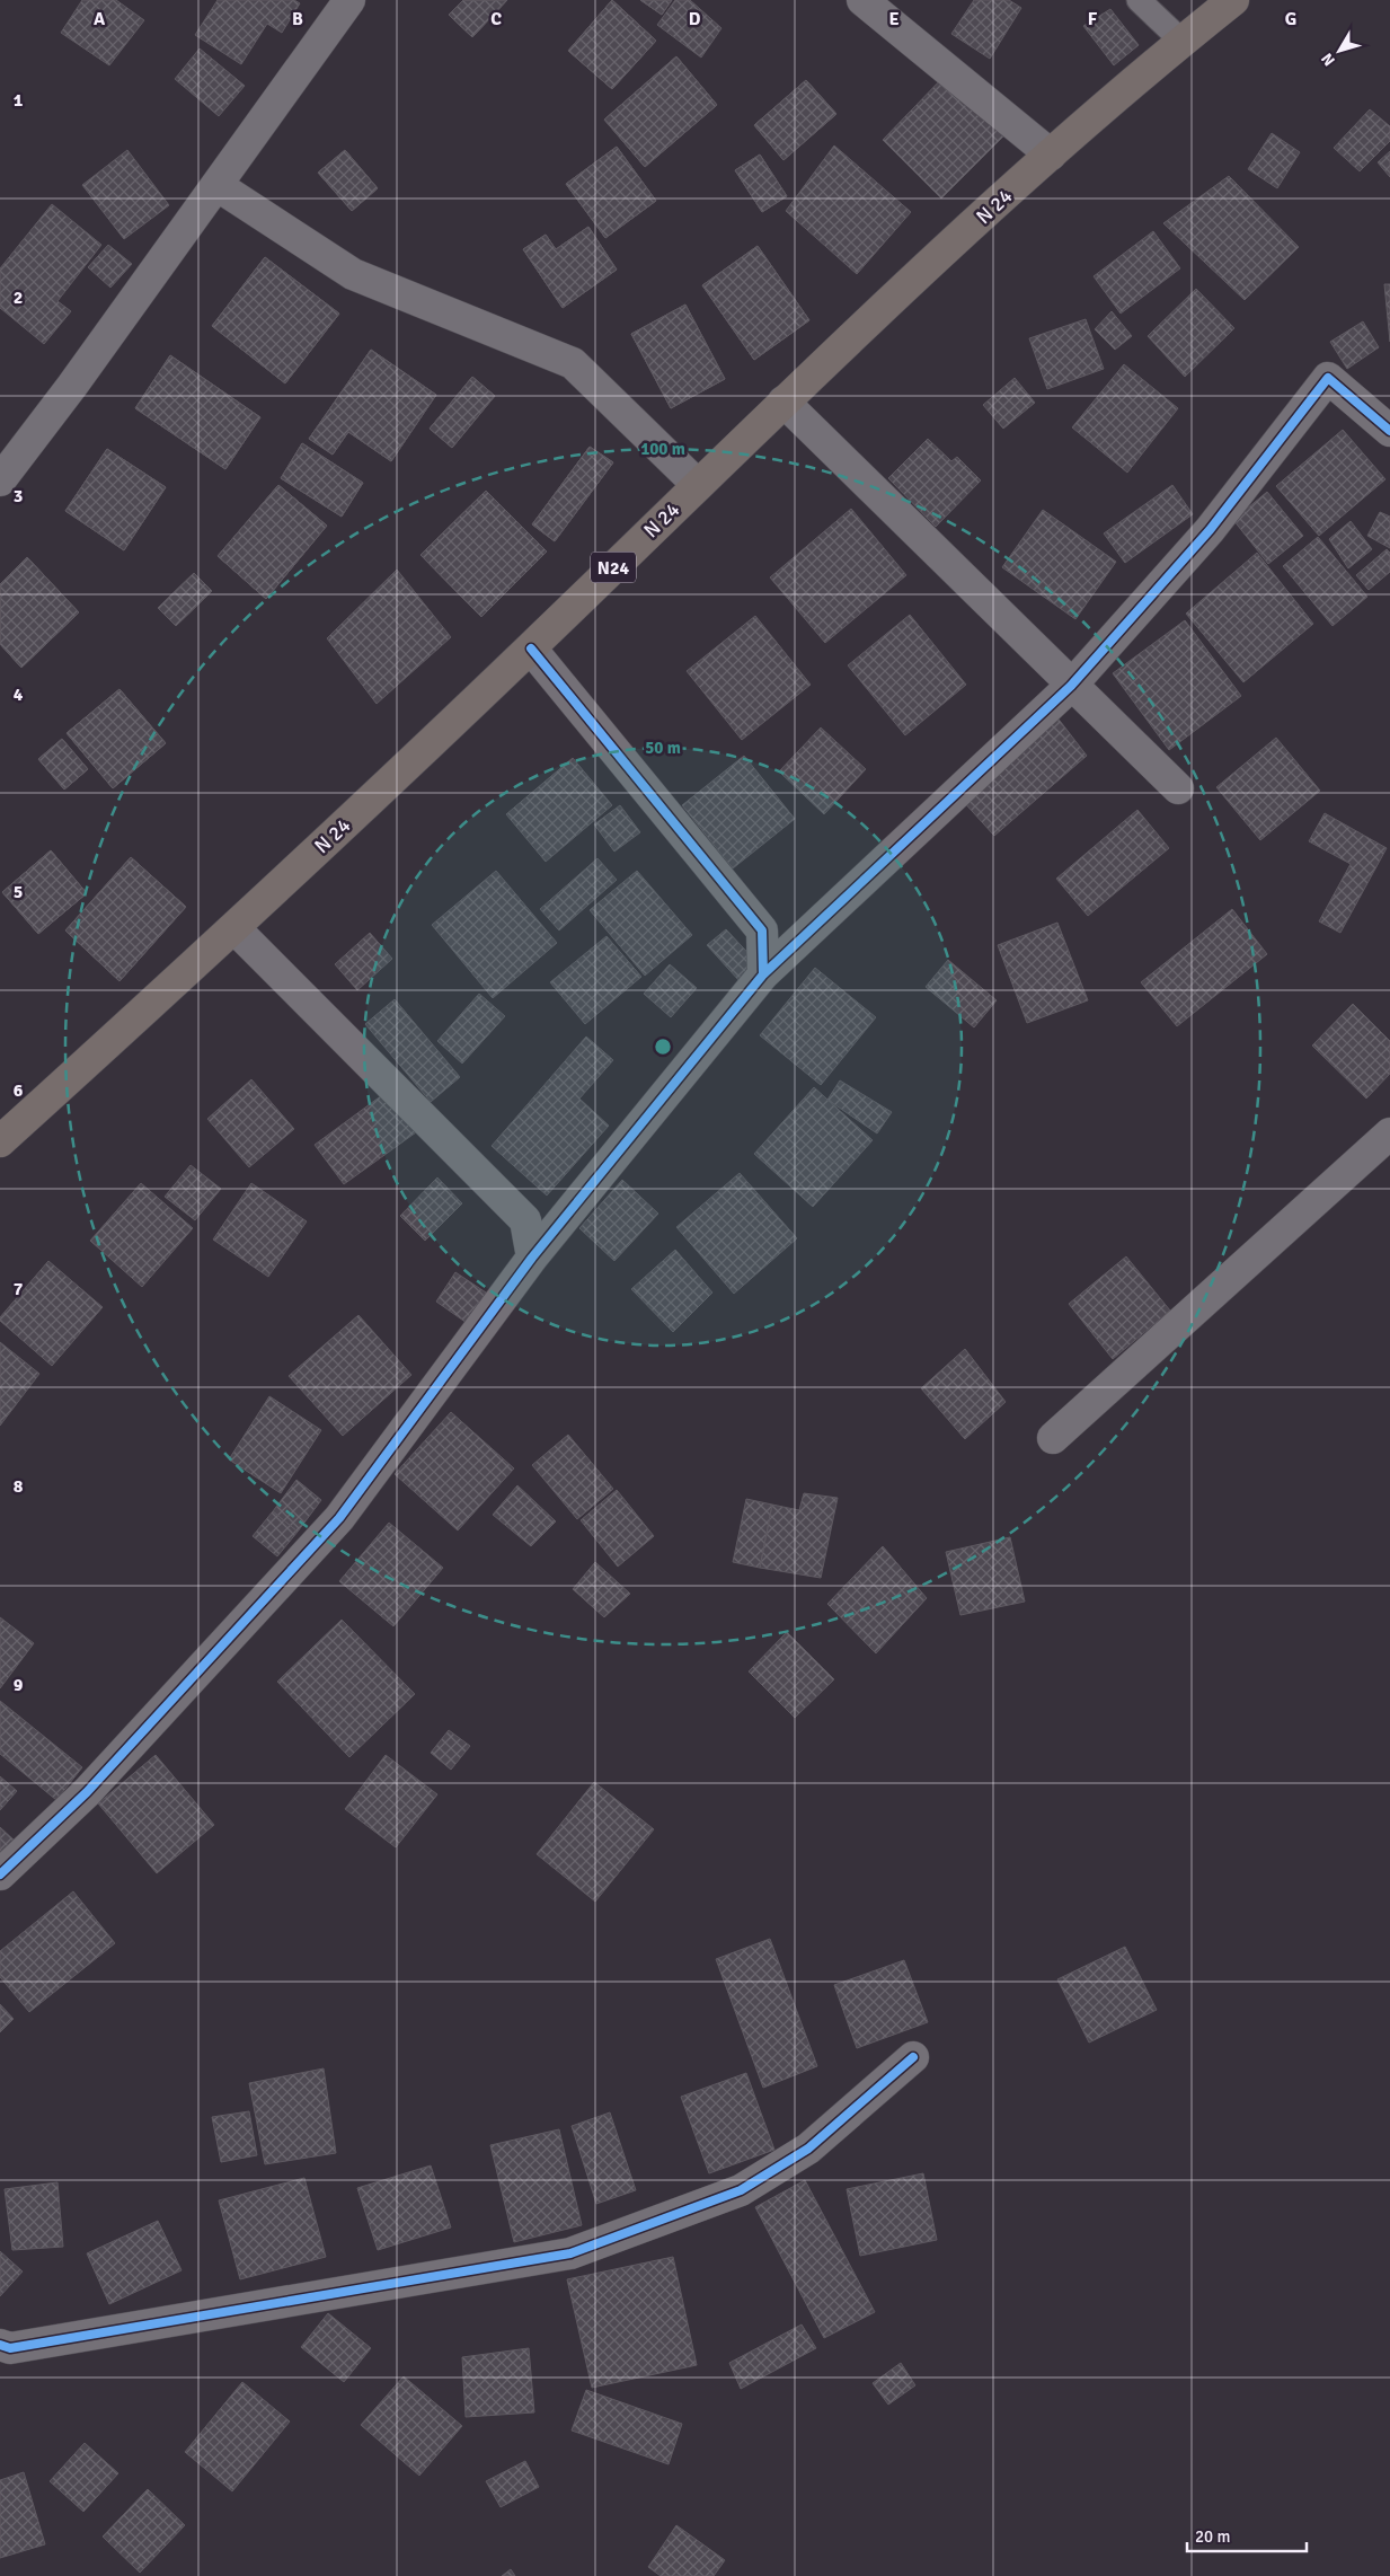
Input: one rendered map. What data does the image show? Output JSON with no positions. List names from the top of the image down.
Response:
{
  "streets": {
    "main road": ["N 24", "N24"]
  },
  "scale_bar": "20 m",
  "north": "bottom left",
  "grid": {
    "columns": [
      "A",
      "B",
      "C",
      "D",
      "E",
      "F",
      "G"
    ],
    "rows": [
      "1",
      "2",
      "3",
      "4",
      "5",
      "6",
      "7",
      "8",
      "9"
    ]
  },
  "rings": ["100 m", "50 m"]
}
